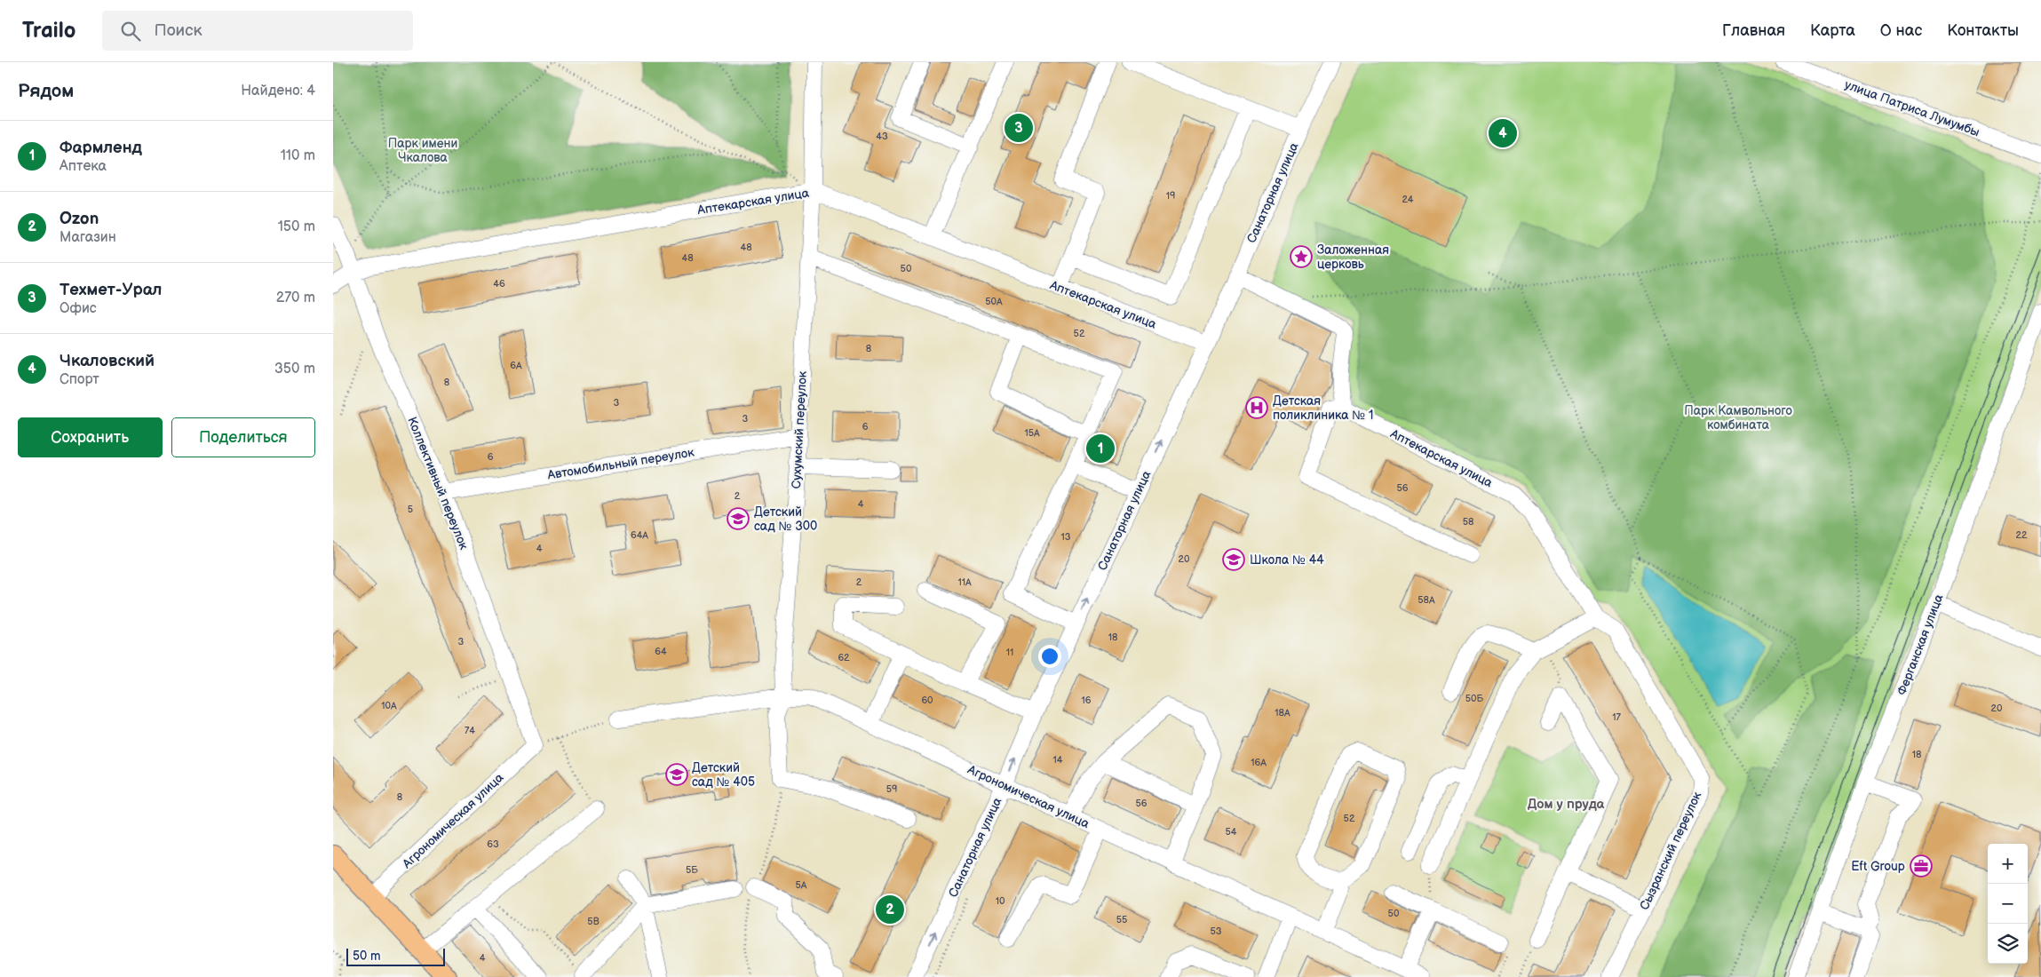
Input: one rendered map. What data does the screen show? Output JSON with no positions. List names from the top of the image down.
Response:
{
  "streets": {
    "street": [
      "улица Патриса Лумумбы",
      "Санаторная улица",
      "Аптекарская улица",
      "Сухумский переулок",
      "Автомобильный переулок",
      "Коллективный переулок",
      "Ферганская улица",
      "Агрономическая улица",
      "Сызранский переулок"
    ]
  },
  "crossings": [
    ["Санаторная улица", "Аптекарская улица"],
    ["Санаторная улица", "Агрономическая улица"],
    ["Аптекарская улица", "Сухумский переулок"],
    ["Аптекарская улица", "Коллективный переулок"],
    ["Аптекарская улица", "Сызранский переулок"],
    ["Сухумский переулок", "Автомобильный переулок"],
    ["Сухумский переулок", "Агрономическая улица"],
    ["Автомобильный переулок", "Коллективный переулок"],
    ["Коллективный переулок", "Агрономическая улица"]
  ],
  "one_way": ["Санаторная улица"],
  "districts": ["Дом у пруда"],
  "parks": ["Парк имени Чкалова", "Парк Камвольного комбината"],
  "places": {
    "place": ["Заложенная церковь"],
    "hospital": ["Детская поликлиника № 1"],
    "school or university": ["Детский сад № 300", "Школа № 44", "Детский сад № 405"],
    "office": ["Eft Group"]
  },
  "house_numbers": [
    "43",
    "19",
    "24",
    "48",
    "48",
    "50",
    "46",
    "50А",
    "52",
    "8",
    "6А",
    "8",
    "3",
    "3",
    "6",
    "15А",
    "6",
    "56",
    "2",
    "4",
    "5",
    "58",
    "64А",
    "22",
    "13",
    "4",
    "20",
    "2",
    "11А",
    "58А",
    "18",
    "3",
    "64",
    "11",
    "62",
    "50Б",
    "60",
    "16",
    "10А",
    "20",
    "18А",
    "17",
    "74",
    "18",
    "14",
    "16А",
    "59",
    "8",
    "56",
    "52",
    "54",
    "63",
    "5Б",
    "5А",
    "10",
    "50",
    "55",
    "5В",
    "53",
    "4"
  ],
  "scale_bar": "50 m",
  "page": {
    "header": "Trailo",
    "search": "Поиск",
    "nav": [
      "Главная",
      "Карта",
      "О нас",
      "Контакты"
    ],
    "heading": ["Рядом", "Найдено: 4"],
    "pins": [
      "3",
      "4",
      "1",
      "2"
    ],
    "list": [
      {
        "mark": "1",
        "name": "Фармленд",
        "note": "Аптека",
        "value": "110 m"
      },
      {
        "mark": "2",
        "name": "Ozon",
        "note": "Магазин",
        "value": "150 m"
      },
      {
        "mark": "3",
        "name": "Техмет-Урал",
        "note": "Офис",
        "value": "270 m"
      },
      {
        "mark": "4",
        "name": "Чкаловский",
        "note": "Спорт",
        "value": "350 m"
      }
    ],
    "buttons": ["Сохранить", "Поделиться"],
    "map_buttons": ["+", "−"],
    "scale": "50 m"
  }
}
